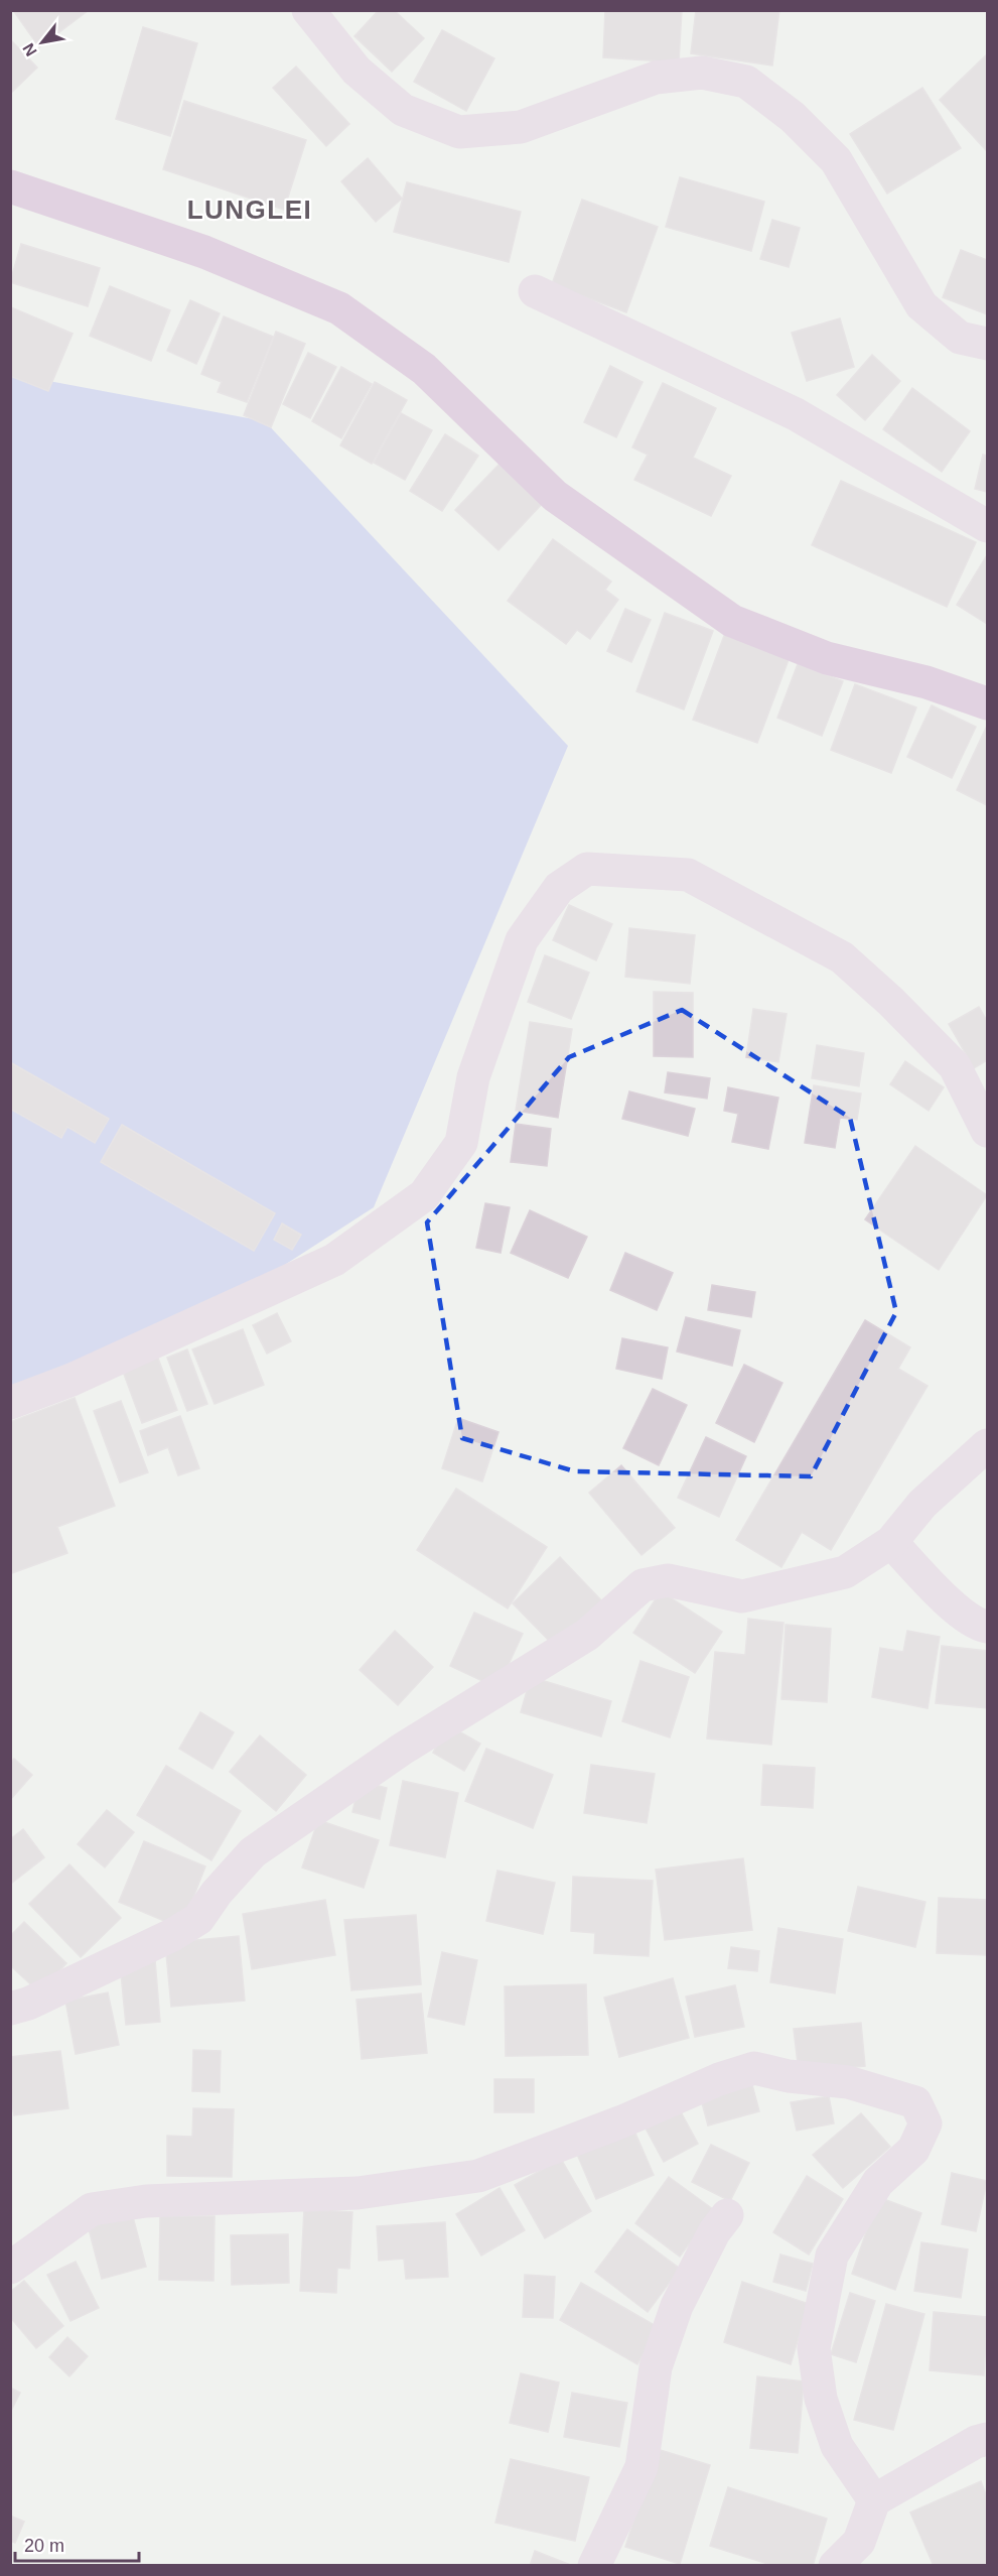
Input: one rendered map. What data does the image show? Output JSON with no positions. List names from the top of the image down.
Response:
{
  "districts": ["LUNGLEI"],
  "scale_bar": "20 m",
  "north": "bottom left"
}
